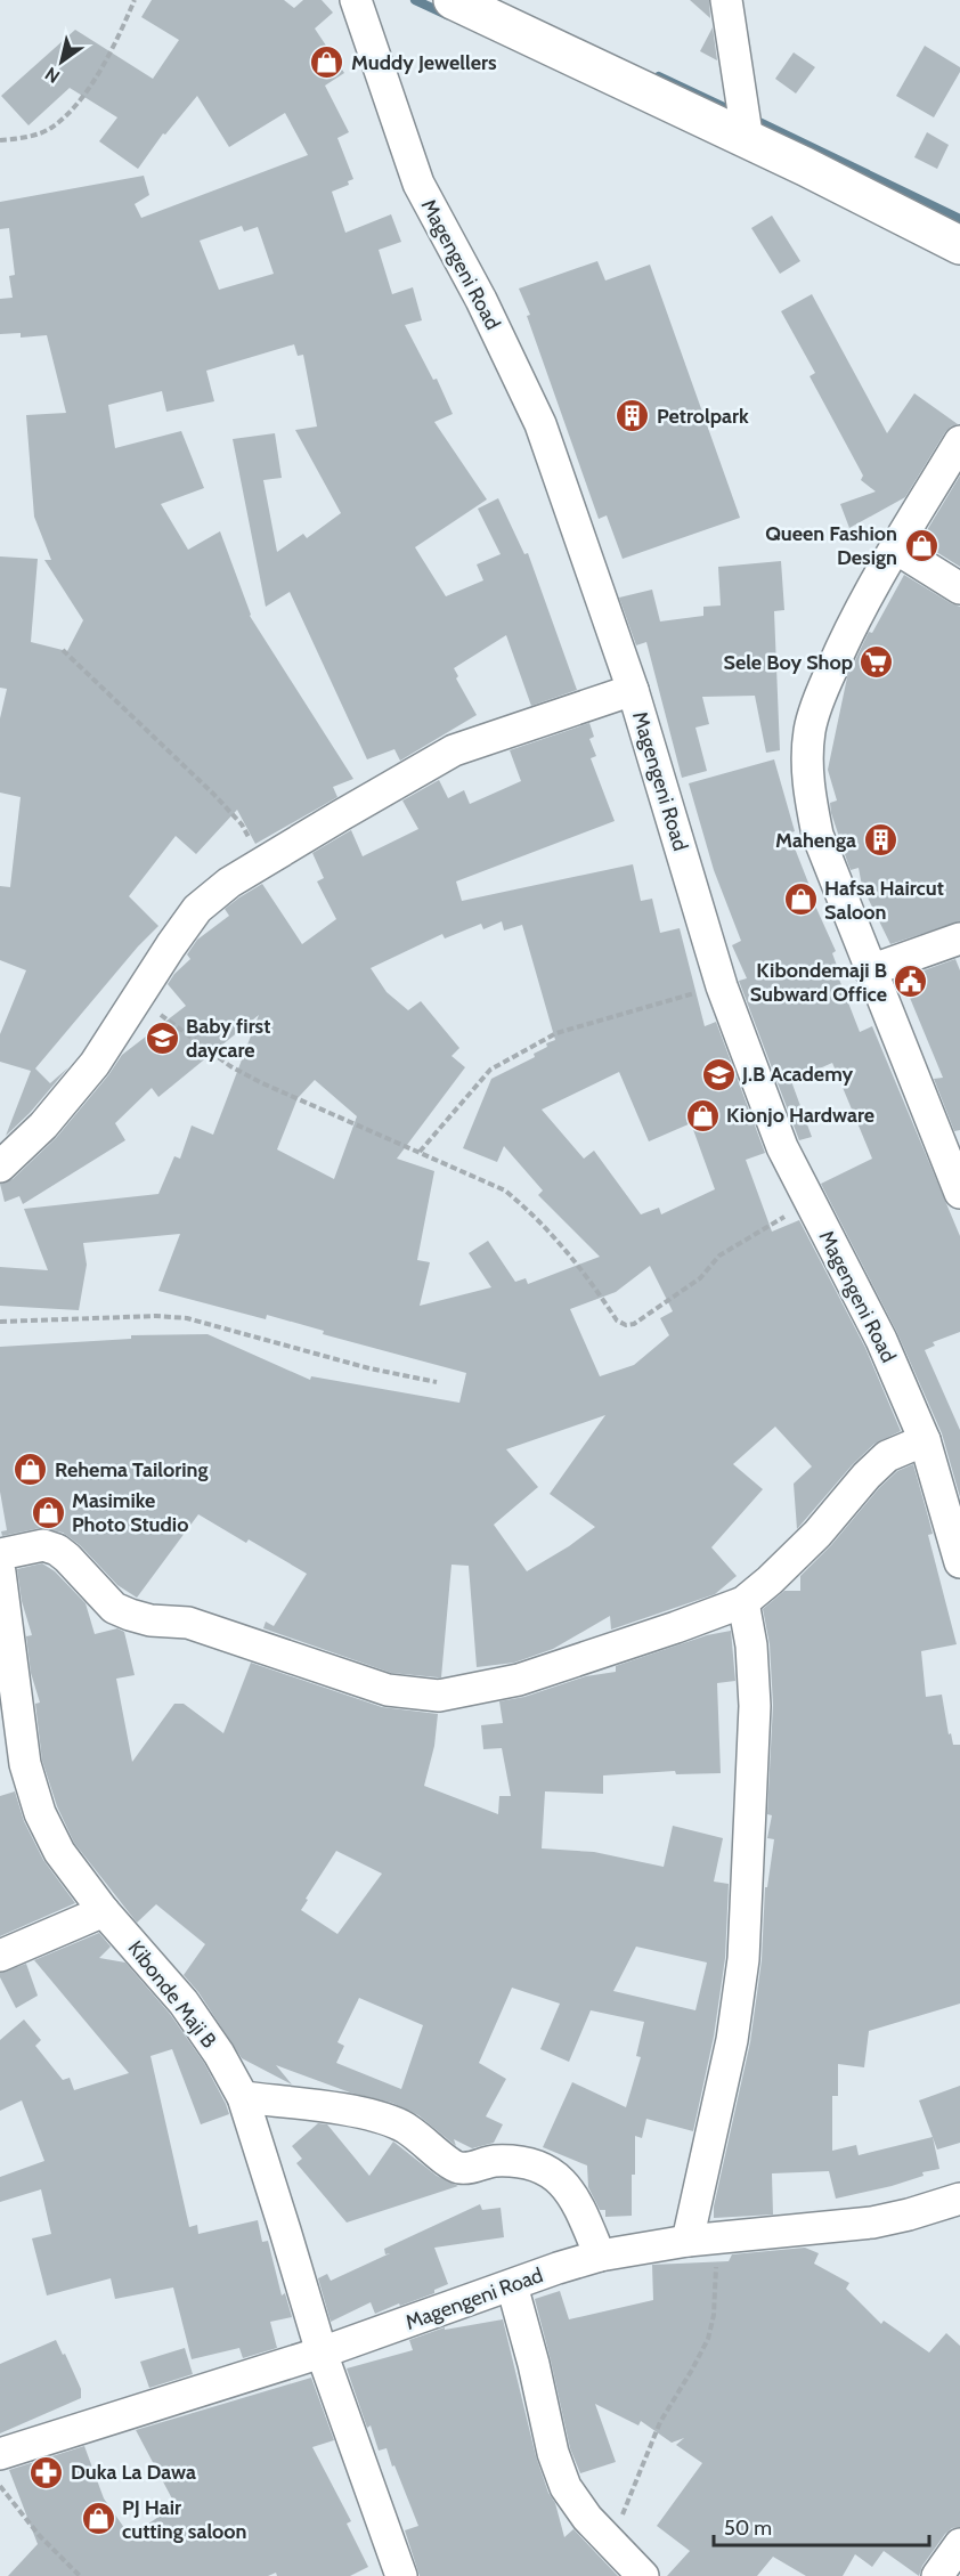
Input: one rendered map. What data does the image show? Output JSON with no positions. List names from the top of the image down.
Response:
{
  "streets": {
    "street": ["Magengeni Road", "Kibonde Maji B"]
  },
  "crossings": [
    ["Magengeni Road", "Kibonde Maji B"]
  ],
  "places": {
    "shop": [
      "Muddy Jewellers",
      "Queen Fashion Design",
      "Hafsa Haircut Saloon",
      "Kionjo Hardware",
      "Rehema Tailoring",
      "Masimike Photo Studio",
      "PJ Hair cutting saloon"
    ],
    "building": ["Petrolpark", "Mahenga"],
    "supermarket": ["Sele Boy Shop"],
    "public building": ["Kibondemaji B Subward Office"],
    "school or university": ["Baby first daycare", "J.B Academy"],
    "pharmacy": ["Duka La Dawa"]
  },
  "scale_bar": "50 m",
  "north": "bottom left"
}
